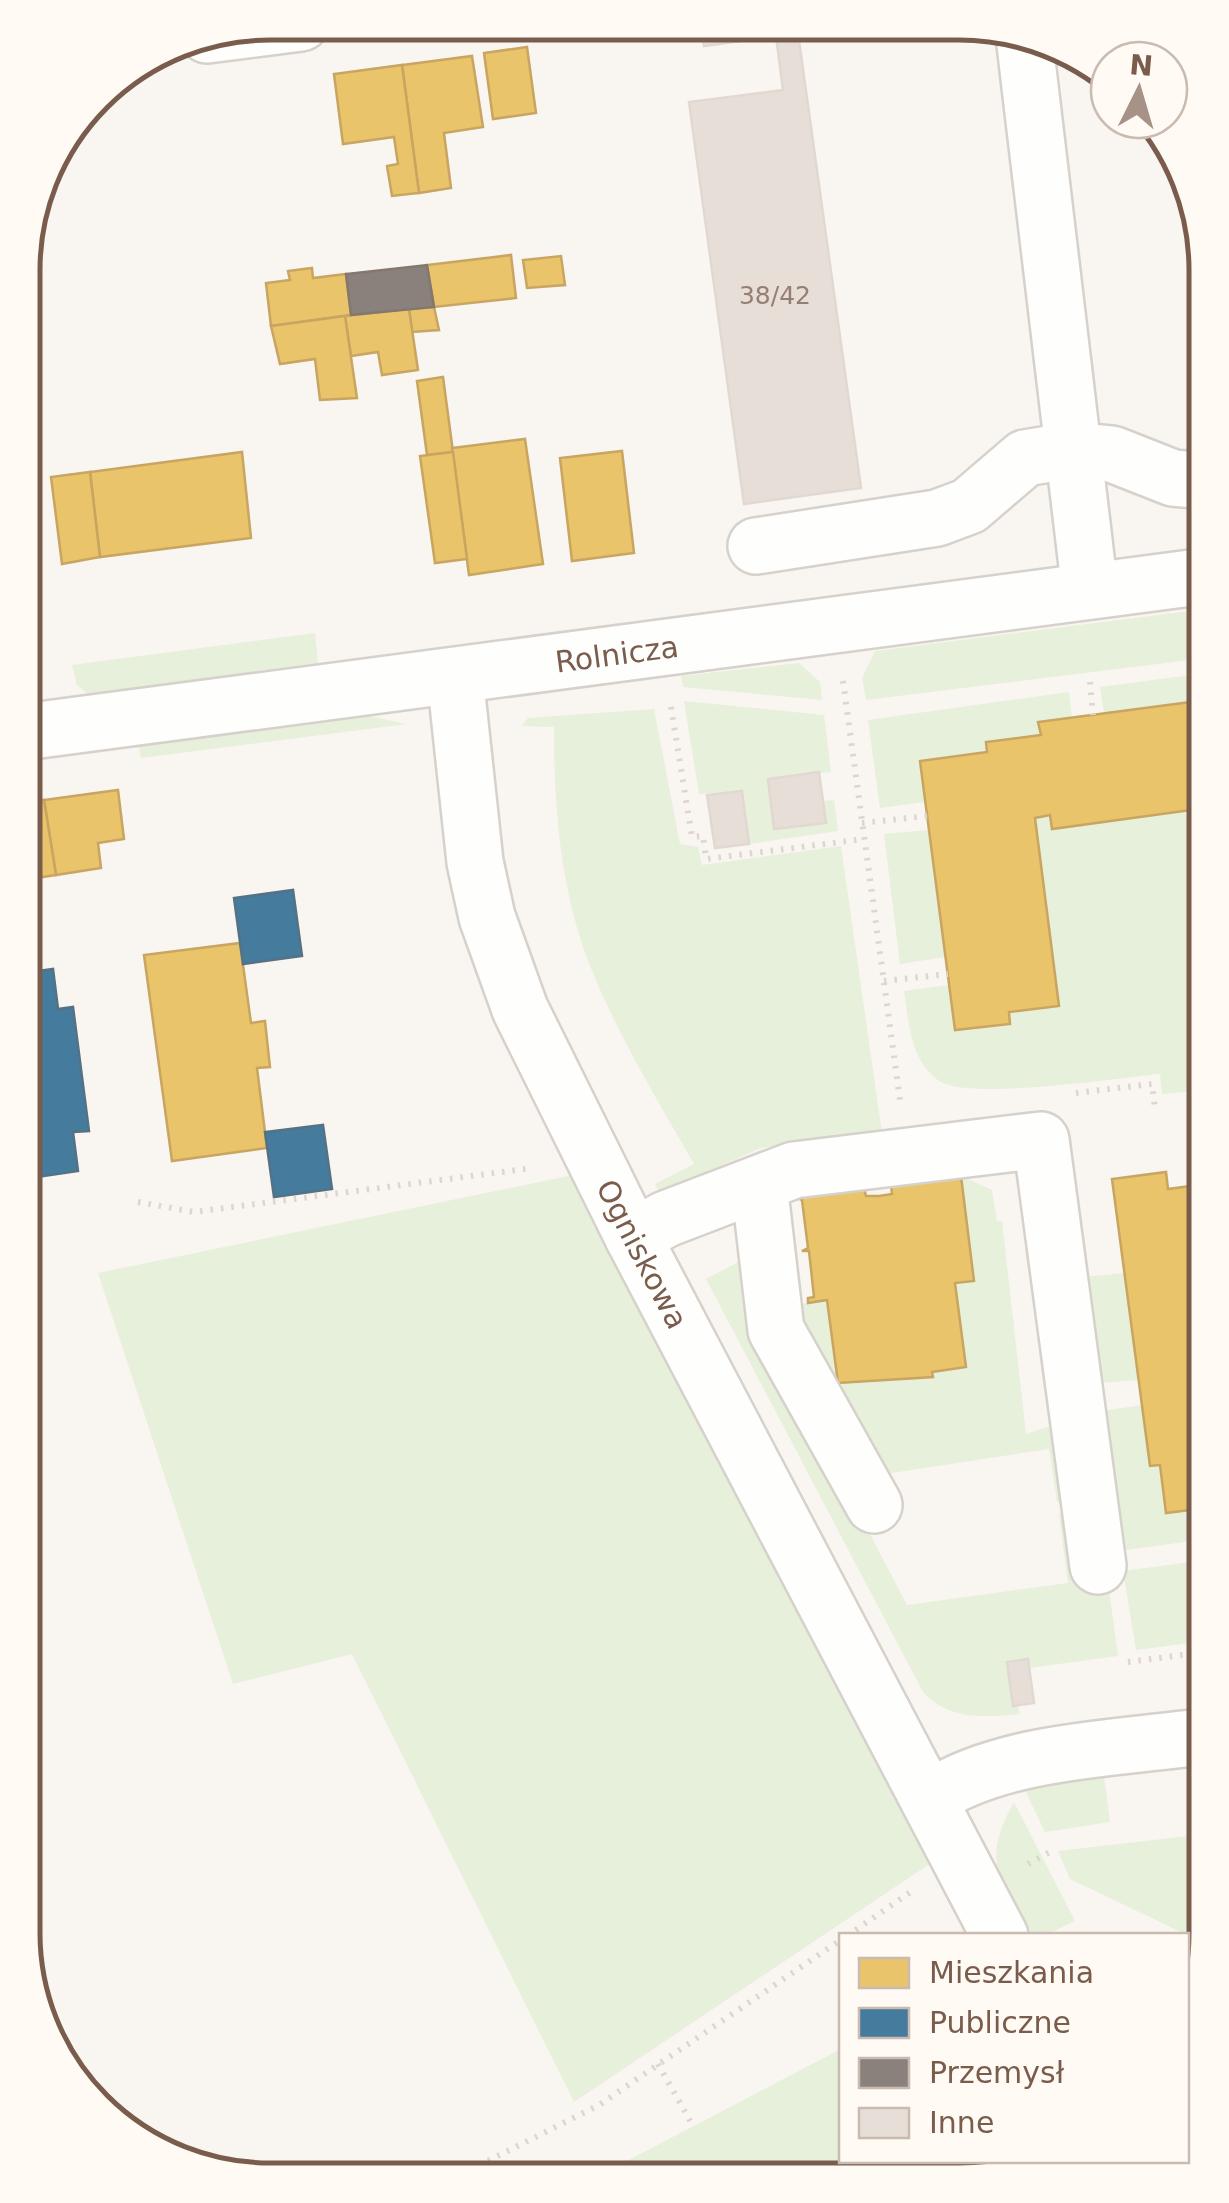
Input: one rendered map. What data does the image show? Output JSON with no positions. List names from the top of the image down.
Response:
{
  "streets": {
    "street": ["Rolnicza", "Ogniskowa"]
  },
  "crossings": [
    ["Rolnicza", "Ogniskowa"]
  ],
  "house_numbers": ["38/42"],
  "legend": [
    "Mieszkania",
    "Publiczne",
    "Przemysł",
    "Inne"
  ],
  "north": "top"
}
